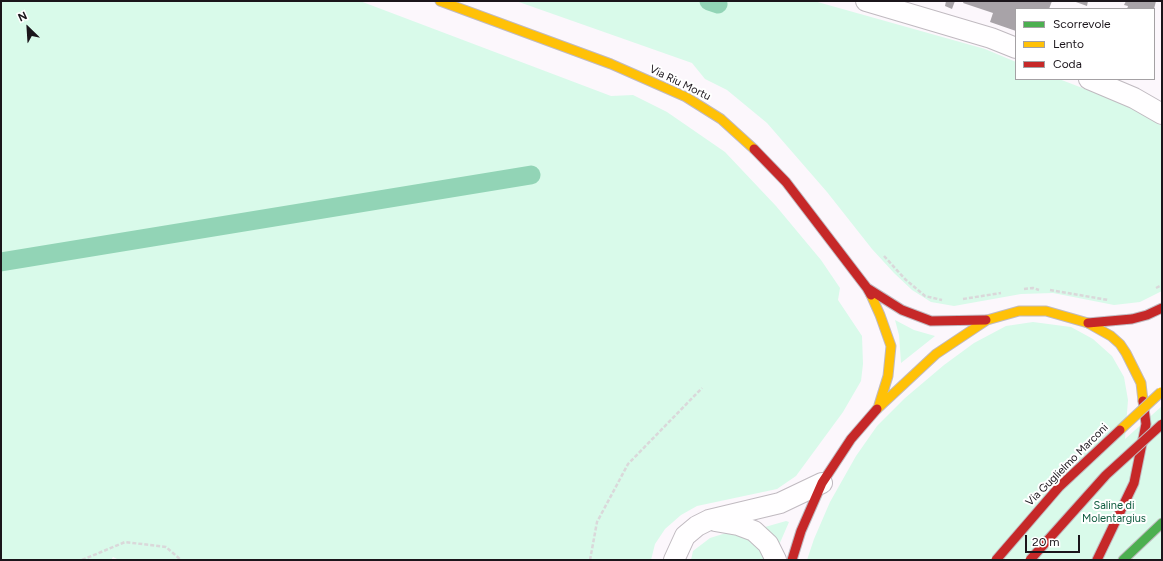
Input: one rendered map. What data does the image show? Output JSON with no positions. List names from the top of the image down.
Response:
{
  "streets": {
    "main road": ["Via Riu Mortu", "Via Guglielmo Marconi"]
  },
  "parks": ["Saline di Molentargius"],
  "legend": ["Scorrevole", "Lento", "Coda"],
  "scale_bar": "20 m",
  "north": "top left"
}
